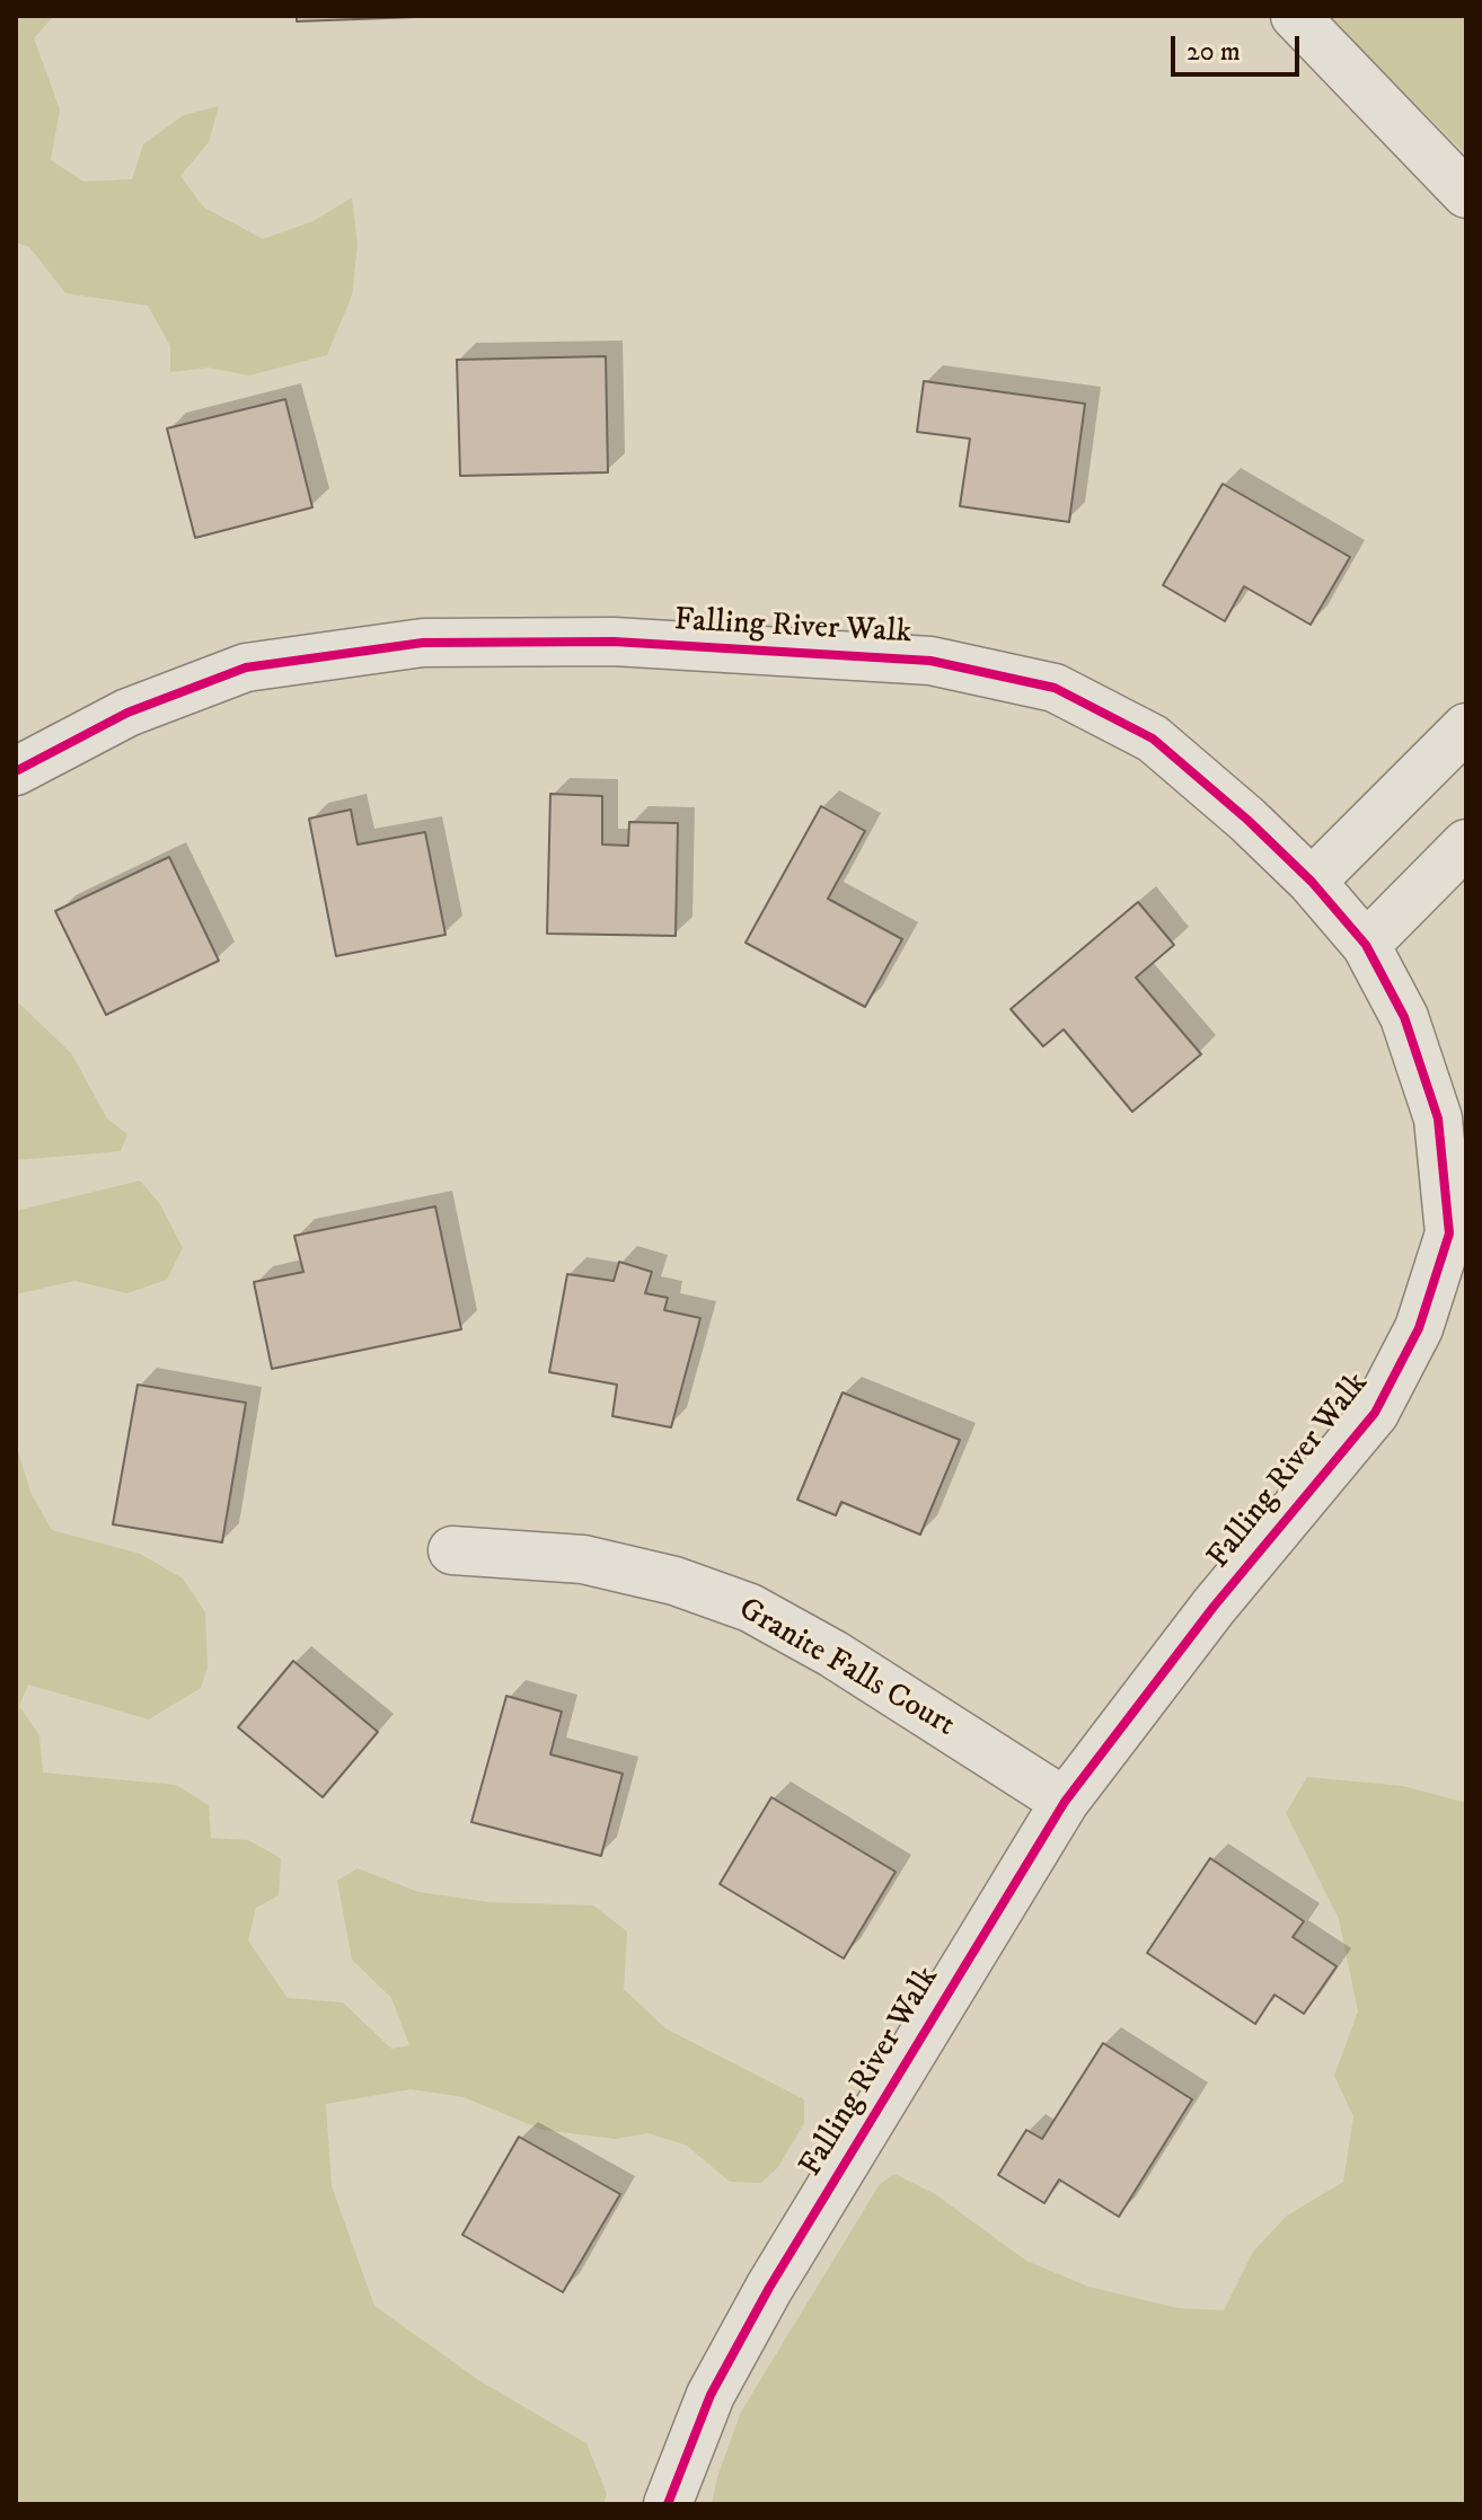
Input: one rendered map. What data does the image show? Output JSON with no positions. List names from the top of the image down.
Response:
{
  "streets": {
    "street": ["Falling River Walk", "Granite Falls Court"]
  },
  "crossings": [
    ["Falling River Walk", "Granite Falls Court"]
  ],
  "scale_bar": "20 m"
}
